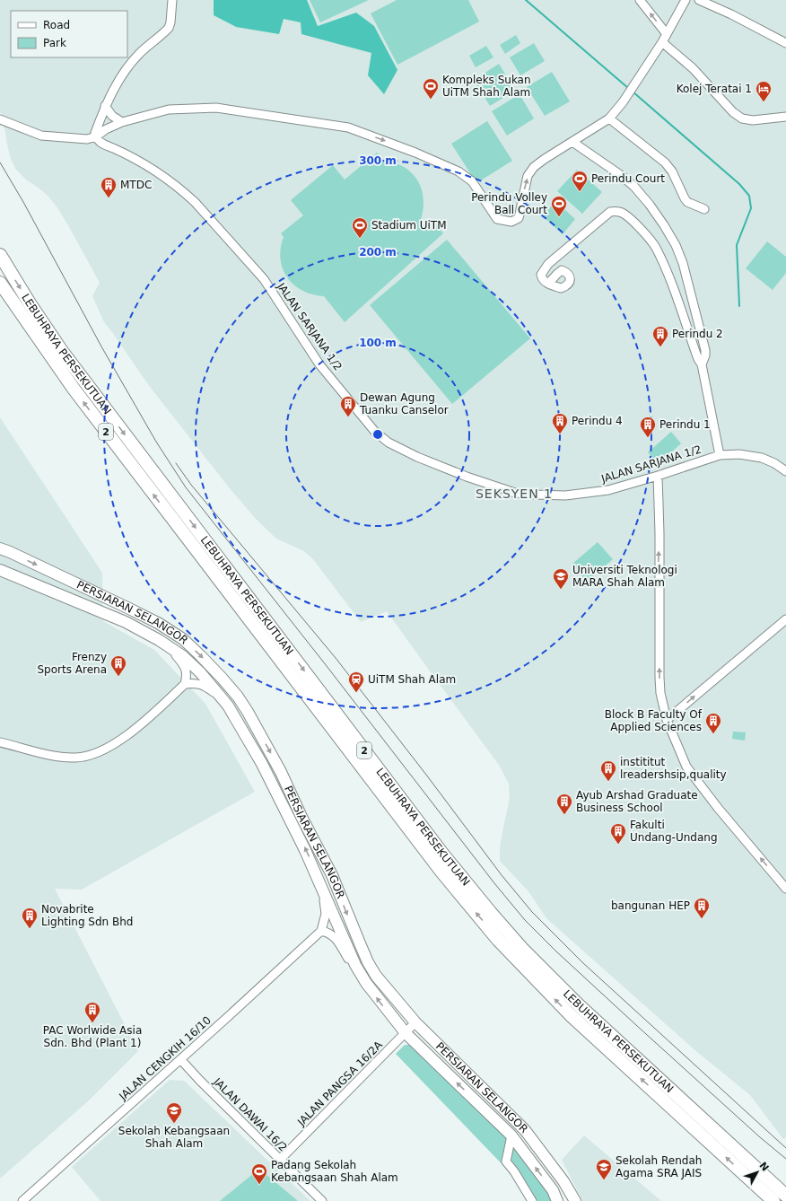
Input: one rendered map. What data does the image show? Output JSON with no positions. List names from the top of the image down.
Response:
{
  "streets": {
    "highway": ["LEBUHRAYA PERSEKUTUAN", "2"],
    "main road": ["PERSIARAN SELANGOR"],
    "street": [
      "JALAN SARJANA 1/2",
      "JALAN CENGKIH 16/10",
      "JALAN PANGSA 16/2A",
      "JALAN DAWAI 16/2"
    ]
  },
  "crossings": [
    ["PERSIARAN SELANGOR", "JALAN PANGSA 16/2A"],
    ["JALAN CENGKIH 16/10", "JALAN DAWAI 16/2"],
    ["JALAN PANGSA 16/2A", "JALAN DAWAI 16/2"]
  ],
  "districts": ["SEKSYEN 1"],
  "places": {
    "sports": [
      "Kompleks Sukan UiTM Shah Alam",
      "Perindu Court",
      "Perindu Volley Ball Court",
      "Stadium UiTM",
      "Padang Sekolah Kebangsaan Shah Alam"
    ],
    "hotel": ["Kolej Teratai 1"],
    "building": [
      "MTDC",
      "Perindu 2",
      "Dewan Agung Tuanku Canselor",
      "Perindu 4",
      "Perindu 1",
      "Frenzy Sports Arena",
      "Block B Faculty Of Applied Sciences",
      "instititut lreadershsip,quality",
      "Ayub Arshad Graduate Business School",
      "Fakulti Undang-Undang",
      "bangunan HEP",
      "Novabrite Lighting Sdn Bhd",
      "PAC Worlwide Asia Sdn. Bhd (Plant 1)"
    ],
    "school or university": ["Universiti Teknologi MARA Shah Alam", "Sekolah Kebangsaan Shah Alam", "Sekolah Rendah Agama SRA JAIS"],
    "station": ["UiTM Shah Alam"]
  },
  "legend": ["Road", "Park"],
  "north": "top right",
  "rings": ["300 m", "200 m", "100 m"]
}
